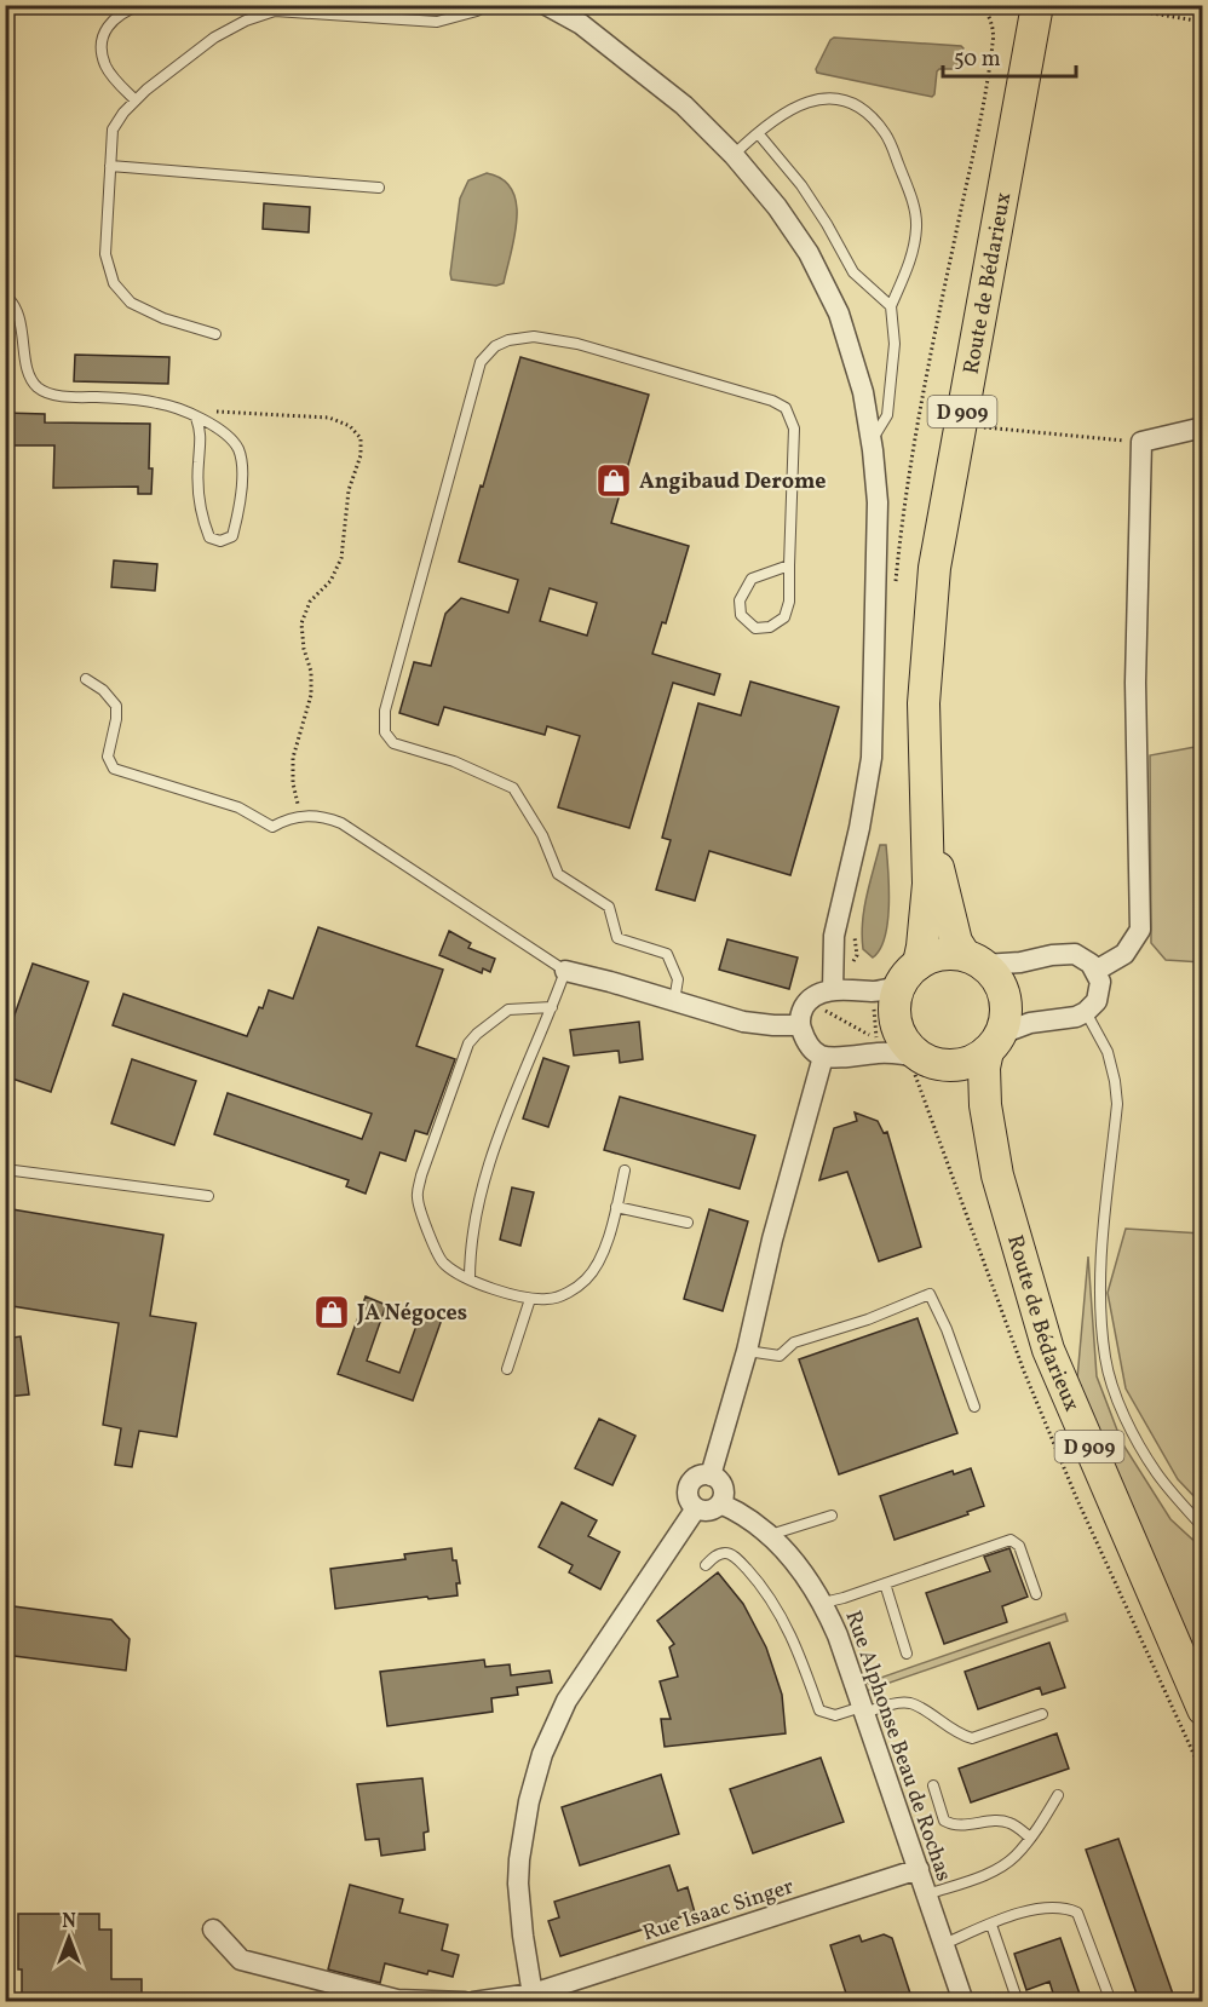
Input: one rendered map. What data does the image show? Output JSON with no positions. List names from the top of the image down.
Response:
{
  "streets": {
    "main road": ["Route de Bédarieux", "D 909"],
    "street": ["Rue Alphonse Beau de Rochas", "Rue Isaac Singer"]
  },
  "crossings": [
    ["Rue Alphonse Beau de Rochas", "Rue Isaac Singer"]
  ],
  "places": {
    "shop": ["Angibaud Derome", "JA Négoces"]
  },
  "scale_bar": "50 m",
  "north": "top"
}
